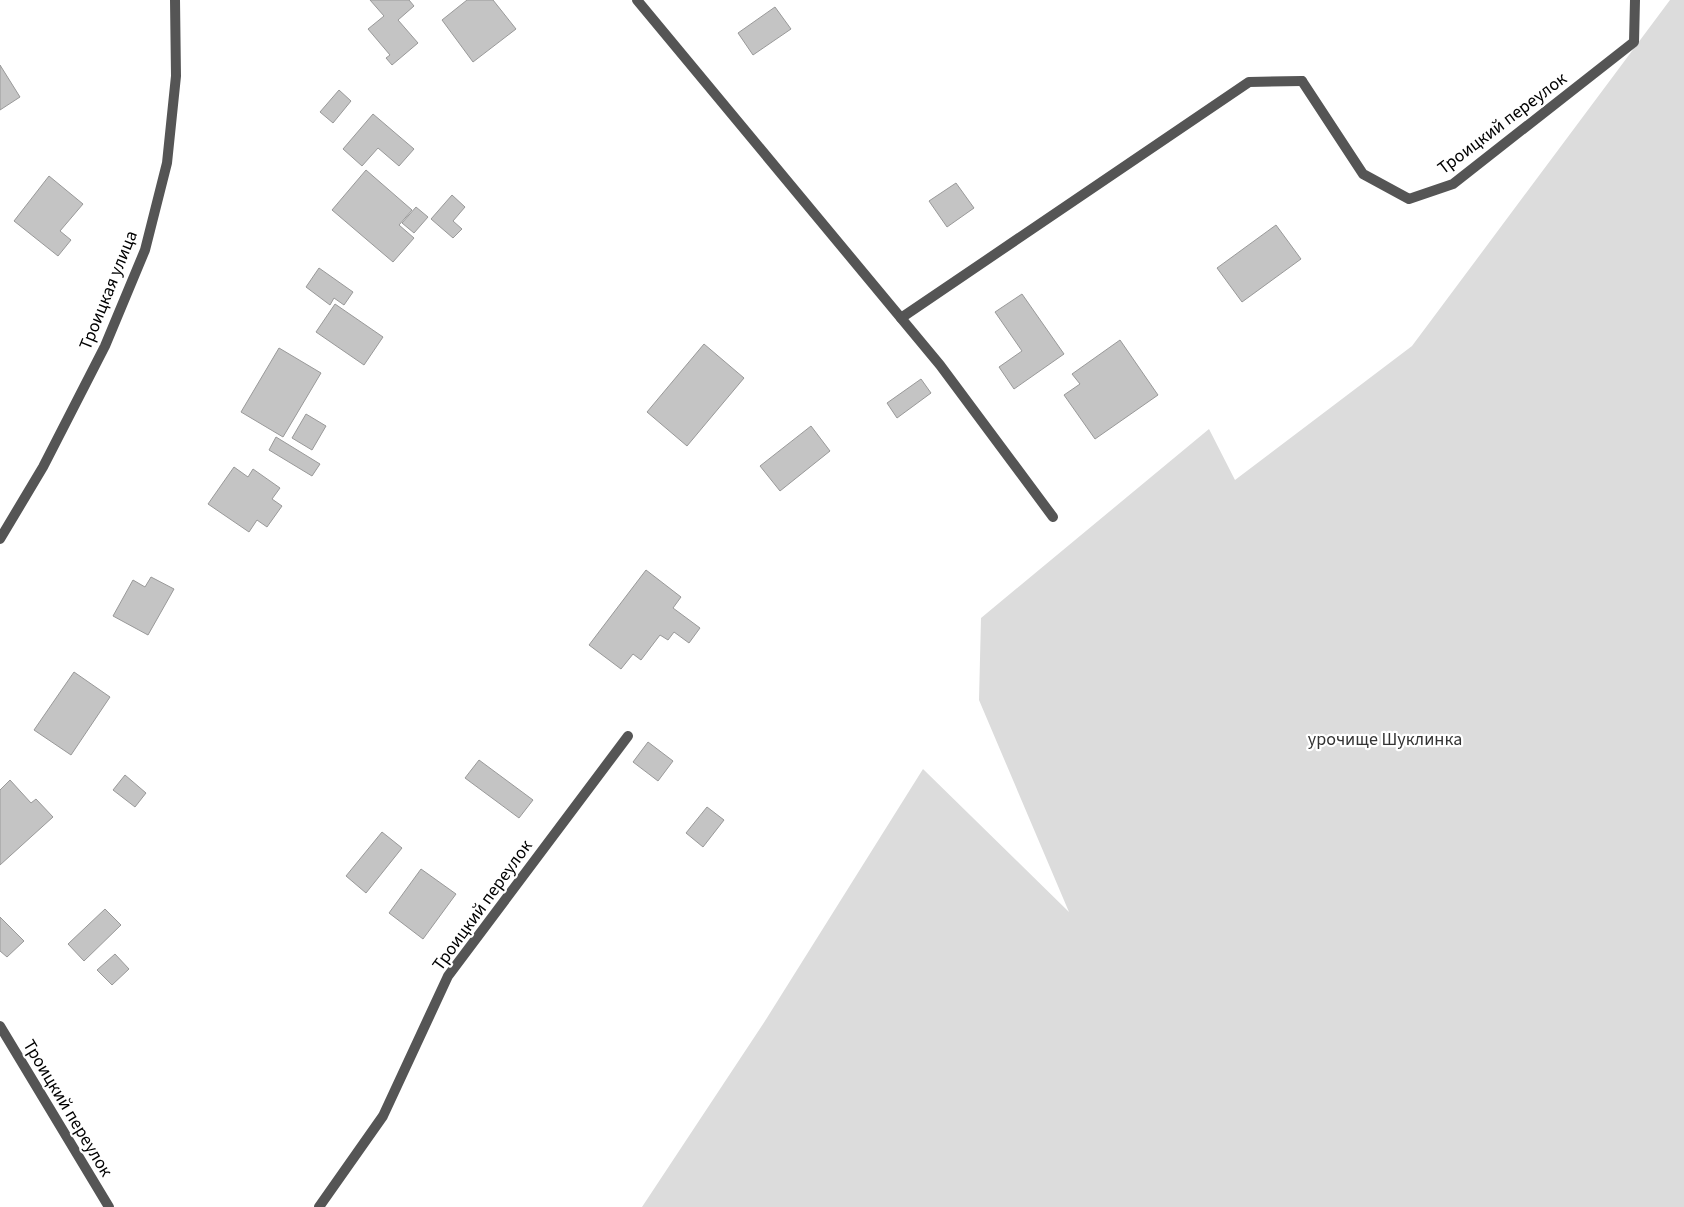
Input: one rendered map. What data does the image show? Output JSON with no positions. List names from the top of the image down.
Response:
{
  "streets": {
    "street": ["Троицкий переулок", "Троицкая улица"]
  },
  "parks": ["урочище Шуклинка"]
}
